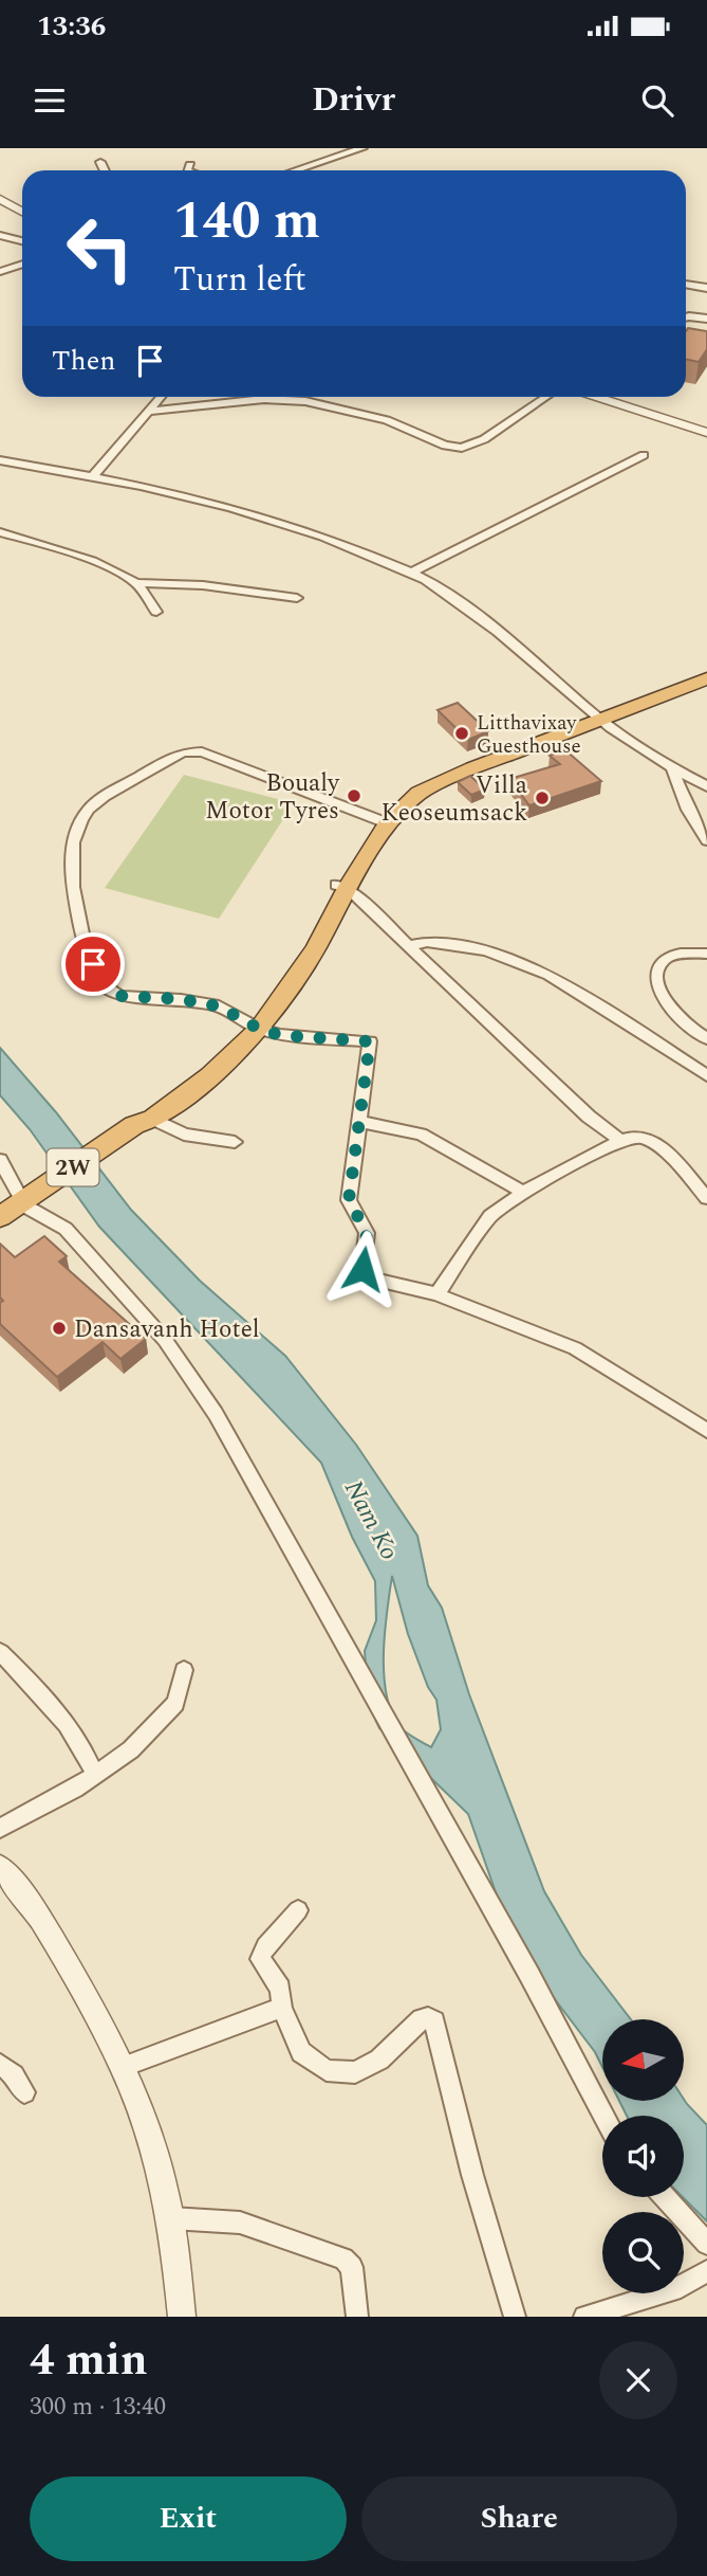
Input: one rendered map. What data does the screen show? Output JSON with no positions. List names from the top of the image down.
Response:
{
  "streets": {
    "highway": ["2W"]
  },
  "water": ["Nam Ko"],
  "places": [
    "Litthavixay Guesthouse",
    "Boualy Motor Tyres",
    "Villa Keoseumsack",
    "Dansavanh Hotel"
  ],
  "north": "left",
  "page": {
    "status": "13:36",
    "header": "Drivr",
    "turn": ["140 m", "Turn left"],
    "then": "Then",
    "heading": ["4 min", "300 m · 13:40"],
    "buttons": ["Exit", "Share"]
  }
}
